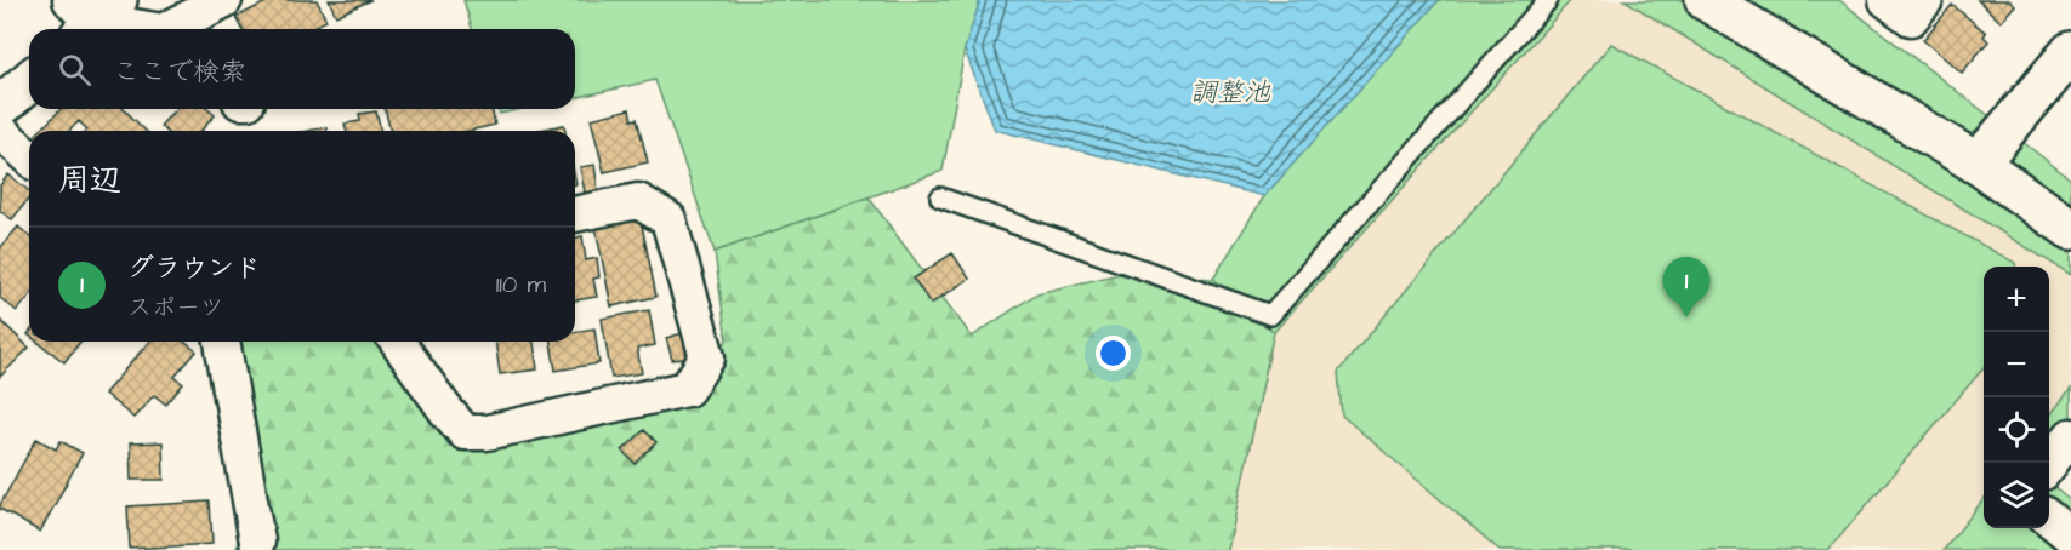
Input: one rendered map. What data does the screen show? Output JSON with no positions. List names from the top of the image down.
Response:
{
  "water": ["調整池"],
  "page": {
    "search": "ここで検索",
    "heading": "周辺",
    "list": [
      {
        "mark": "1",
        "name": "グラウンド",
        "note": "スポーツ",
        "value": "110 m"
      }
    ],
    "pins": "1",
    "map_buttons": ["+", "−"]
  }
}
